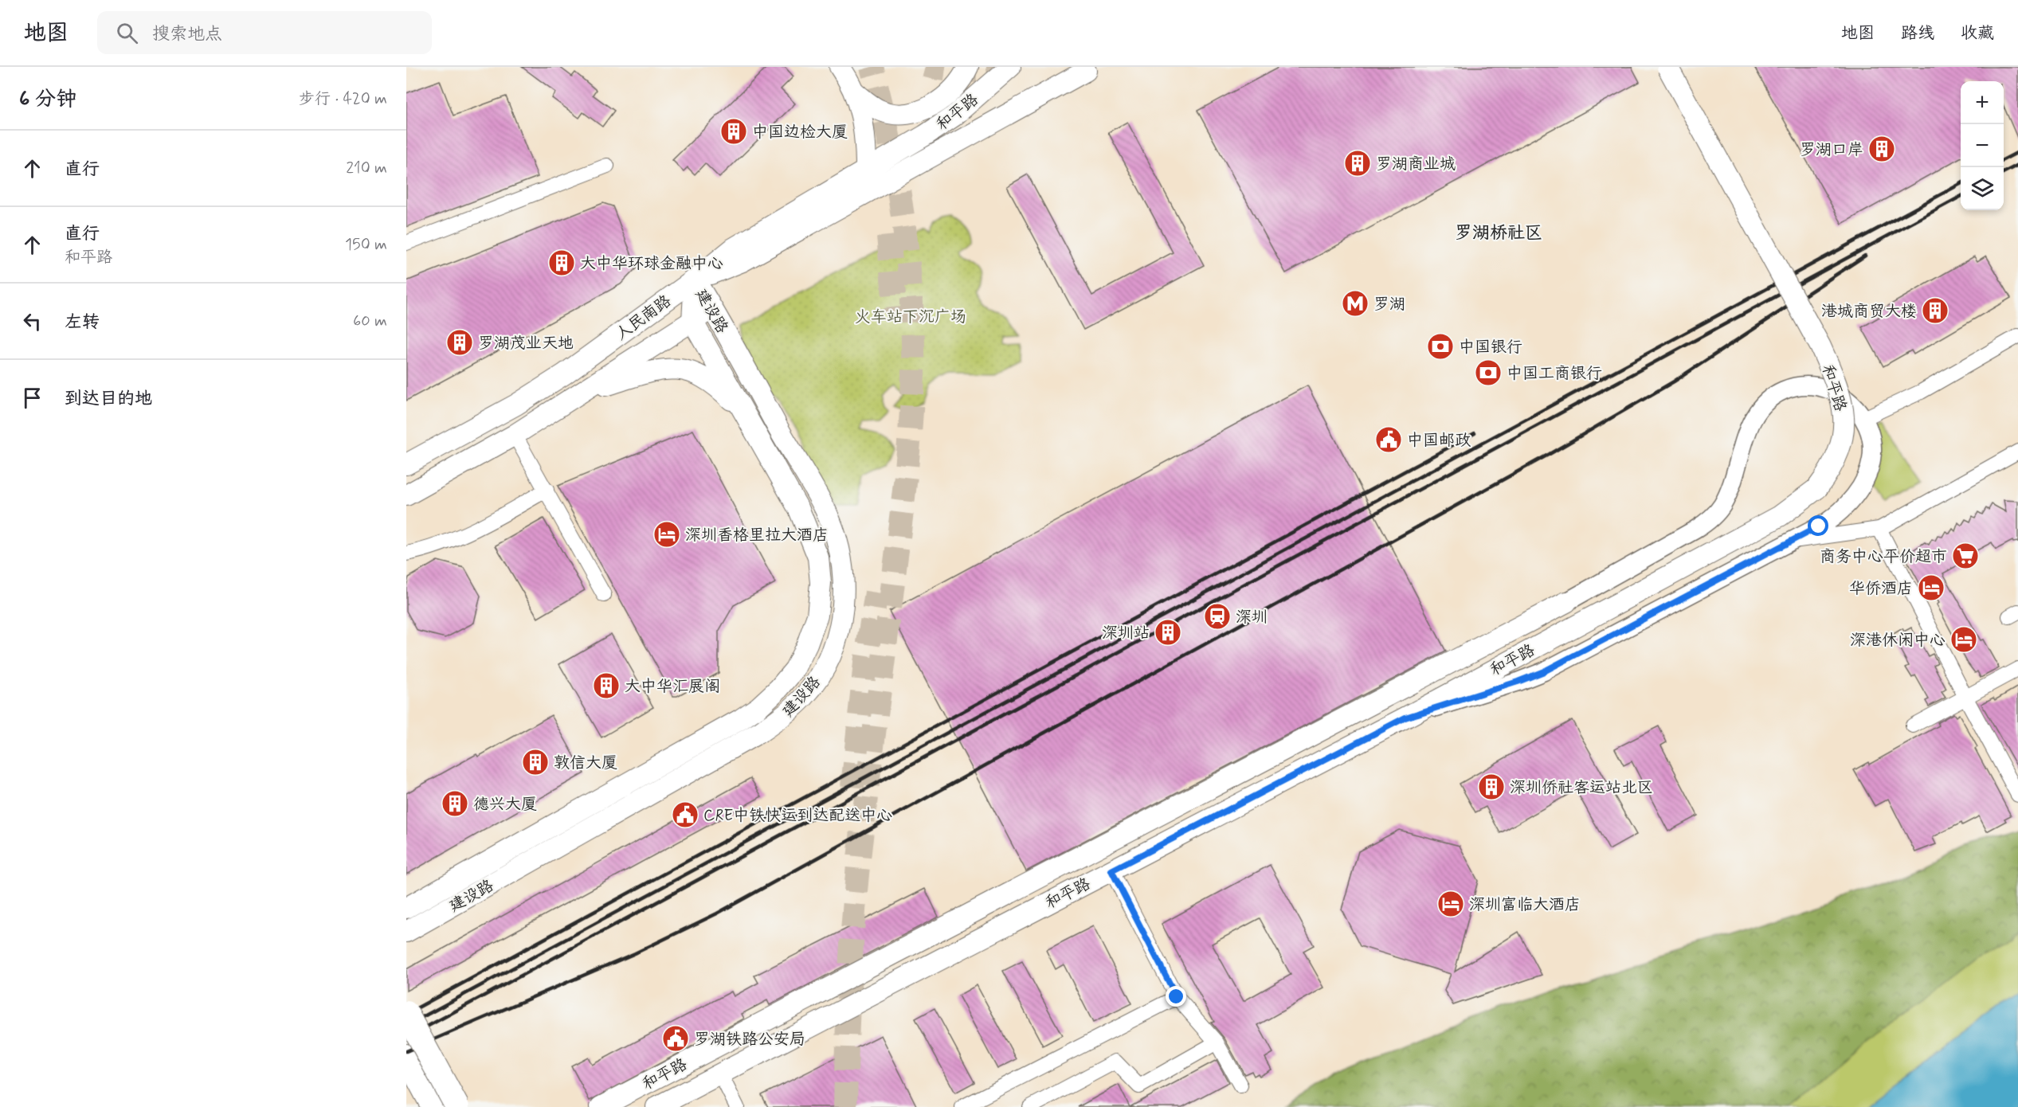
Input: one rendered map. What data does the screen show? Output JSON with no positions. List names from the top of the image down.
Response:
{
  "streets": {
    "main road": ["和平路", "建设路", "人民南路"]
  },
  "crossings": [
    ["和平路", "人民南路"],
    ["建设路", "人民南路"]
  ],
  "districts": ["罗湖桥社区"],
  "parks": ["火车站下沉广场"],
  "places": {
    "building": [
      "中国边检大厦",
      "罗湖口岸",
      "罗湖商业城",
      "大中华环球金融中心",
      "港城商贸大楼",
      "罗湖茂业天地",
      "深圳站",
      "大中华汇展阁",
      "敦信大厦",
      "深圳侨社客运站北区",
      "德兴大厦"
    ],
    "metro station": ["罗湖"],
    "bank": ["中国银行", "中国工商银行"],
    "public building": ["中国邮政", "CRE中铁快运到达配送中心", "罗湖铁路公安局"],
    "hotel": [
      "深圳香格里拉大酒店",
      "华侨酒店",
      "深港休闲中心",
      "深圳富临大酒店"
    ],
    "supermarket": ["商务中心平价超市"],
    "station": ["深圳"]
  },
  "page": {
    "header": "地图",
    "search": "搜索地点",
    "nav": ["地图", "路线", "收藏"],
    "heading": ["6 分钟", "步行 · 420 m"],
    "map_buttons": ["+", "−"],
    "list": [
      ["直行", "210 m"],
      ["直行", "和平路", "150 m"],
      ["左转", "60 m"],
      "到达目的地"
    ]
  }
}
